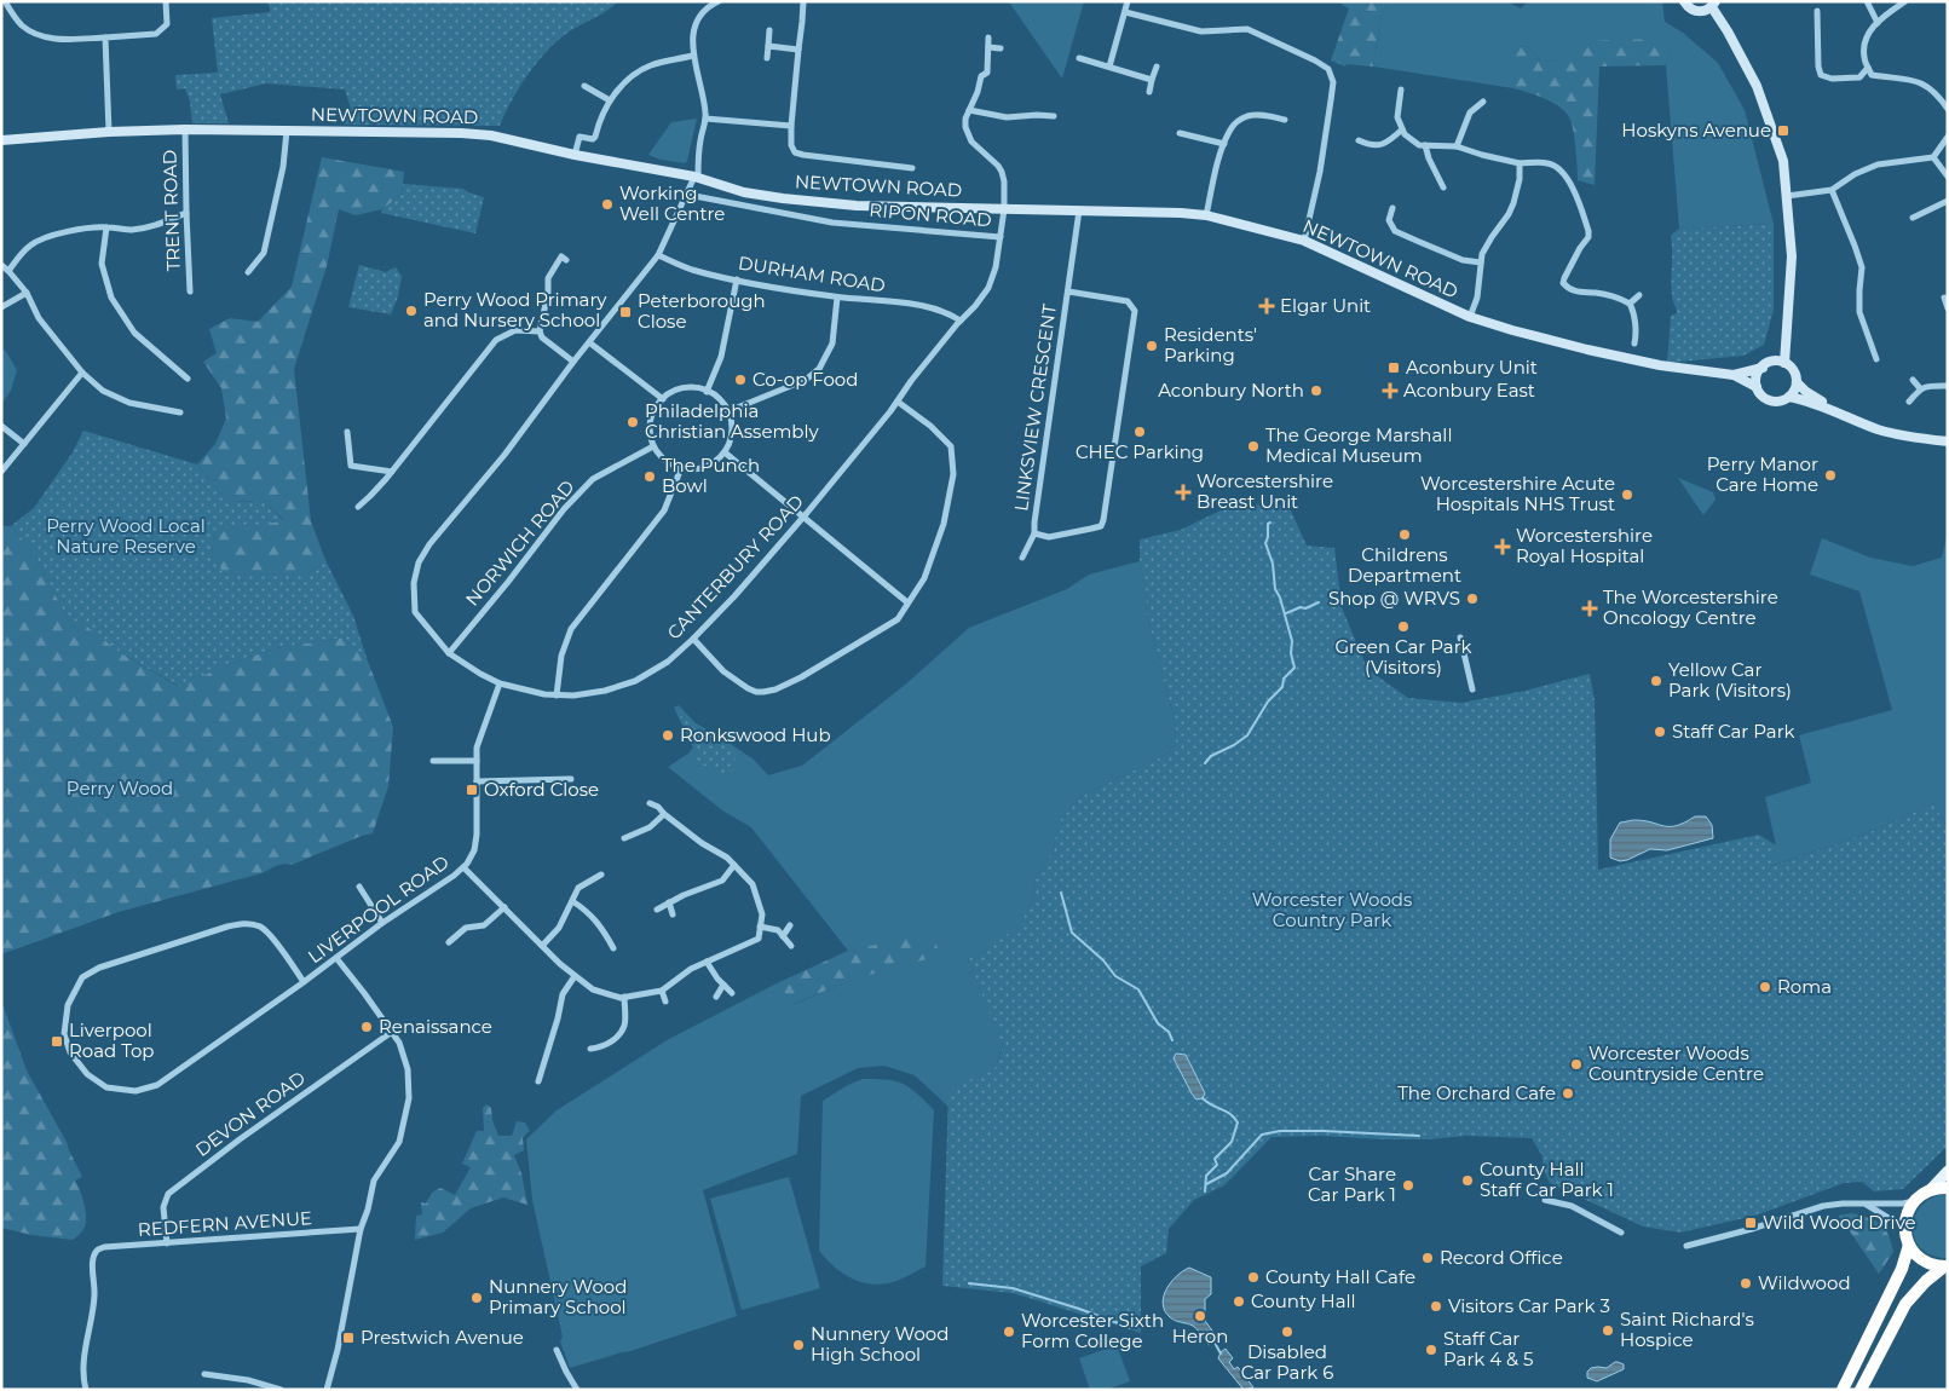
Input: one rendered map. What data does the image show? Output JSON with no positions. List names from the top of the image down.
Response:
{
  "streets": {
    "main road": ["NEWTOWN ROAD"],
    "street": [
      "TRENT ROAD",
      "RIPON ROAD",
      "DURHAM ROAD",
      "LINKSVIEW CRESCENT",
      "NORWICH ROAD",
      "CANTERBURY ROAD",
      "LIVERPOOL ROAD",
      "DEVON ROAD",
      "REDFERN AVENUE"
    ]
  },
  "crossings": [
    ["NEWTOWN ROAD", "TRENT ROAD"],
    ["NEWTOWN ROAD", "LINKSVIEW CRESCENT"],
    ["NEWTOWN ROAD", "CANTERBURY ROAD"],
    ["RIPON ROAD", "CANTERBURY ROAD"],
    ["DURHAM ROAD", "CANTERBURY ROAD"],
    ["NORWICH ROAD", "CANTERBURY ROAD"],
    ["CANTERBURY ROAD", "LIVERPOOL ROAD"],
    ["DEVON ROAD", "REDFERN AVENUE"]
  ],
  "parks": ["Perry Wood Local Nature Reserve", "Perry Wood", "Worcester Woods Country Park"],
  "places": {
    "transit": [
      "Hoskyns Avenue",
      "Peterborough Close",
      "Aconbury Unit",
      "Oxford Close",
      "Liverpool Road Top",
      "Wild Wood Drive",
      "Prestwich Avenue"
    ],
    "other": [
      "Working Well Centre",
      "Perry Wood Primary and Nursery School",
      "Residents' Parking",
      "Co-op Food",
      "Aconbury North",
      "Philadelphia Christian Assembly",
      "CHEC Parking",
      "The George Marshall Medical Museum",
      "Perry Manor Care Home",
      "The Punch Bowl",
      "Worcestershire Acute Hospitals NHS Trust",
      "Childrens Department",
      "Shop @ WRVS",
      "Green Car Park (Visitors)",
      "Yellow Car Park (Visitors)",
      "Staff Car Park",
      "Ronkswood Hub",
      "Roma",
      "Renaissance",
      "Worcester Woods Countryside Centre",
      "The Orchard Cafe",
      "County Hall Staff Car Park 1",
      "Car Share Car Park 1",
      "Record Office",
      "County Hall Cafe",
      "Wildwood",
      "Nunnery Wood Primary School",
      "County Hall",
      "Visitors Car Park 3",
      "Heron",
      "Saint Richard's Hospice",
      "Worcester Sixth Form College",
      "Disabled Car Park 6",
      "Nunnery Wood High School",
      "Staff Car Park 4 & 5"
    ],
    "health": [
      "Elgar Unit",
      "Aconbury East",
      "Worcestershire Breast Unit",
      "Worcestershire Royal Hospital",
      "The Worcestershire Oncology Centre"
    ]
  }
}
